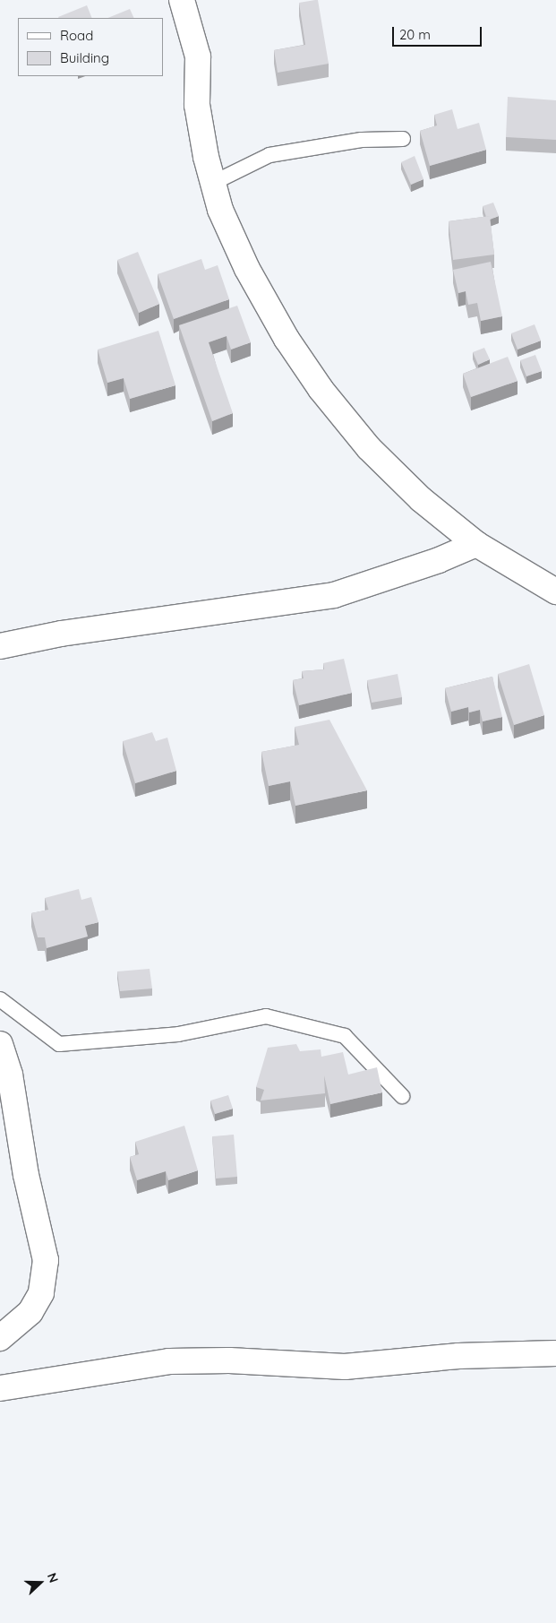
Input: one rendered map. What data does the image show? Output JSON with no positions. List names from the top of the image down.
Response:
{
  "legend": ["Road", "Building"],
  "scale_bar": "20 m",
  "north": "right"
}
